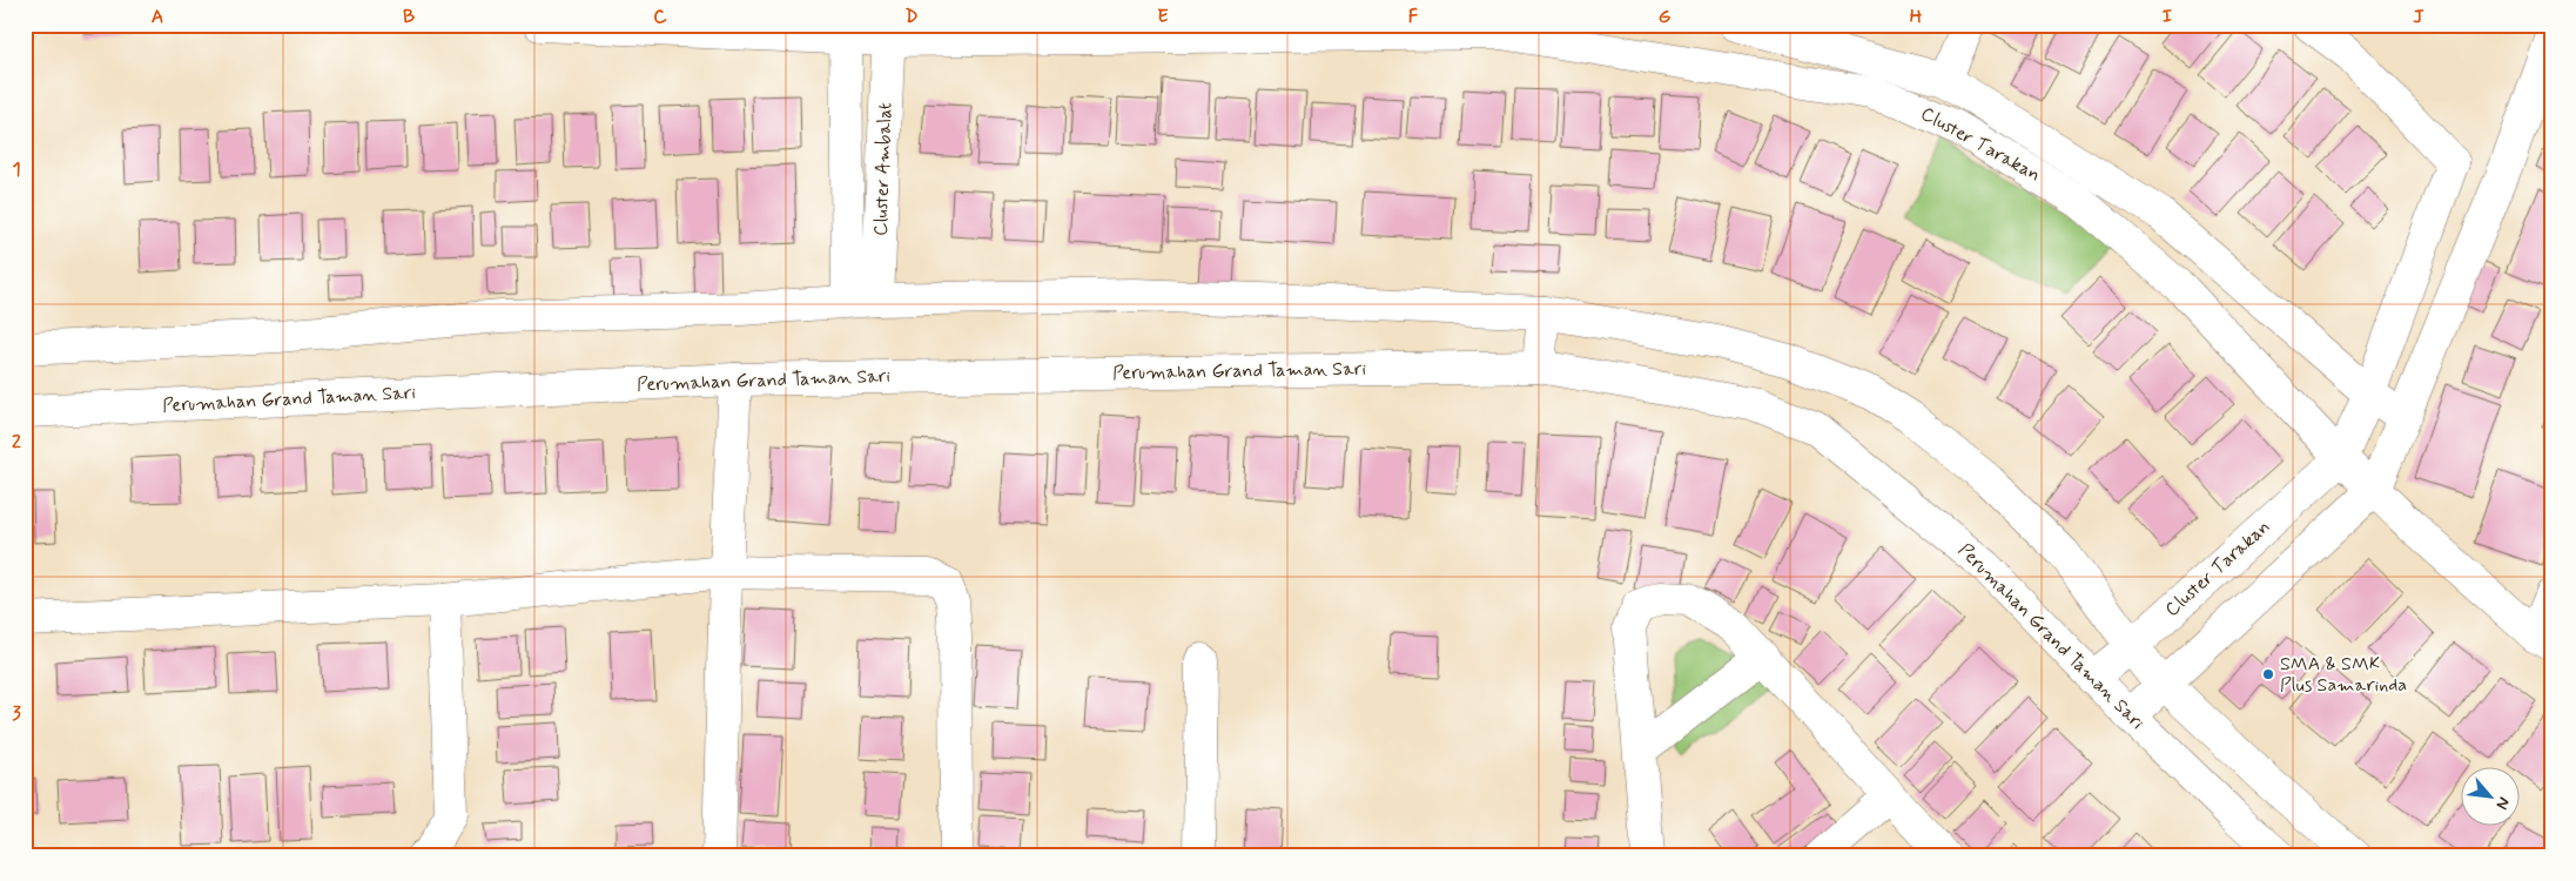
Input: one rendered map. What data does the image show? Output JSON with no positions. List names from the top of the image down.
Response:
{
  "streets": {
    "street": ["Cluster Tarakan", "Cluster Ambalat", "Perumahan Grand Taman Sari"]
  },
  "crossings": [
    ["Cluster Tarakan", "Perumahan Grand Taman Sari"]
  ],
  "places": ["SMA & SMK Plus Samarinda"],
  "north": "bottom right",
  "grid": {
    "columns": [
      "A",
      "B",
      "C",
      "D",
      "E",
      "F",
      "G",
      "H",
      "I",
      "J"
    ],
    "rows": ["1", "2", "3"]
  }
}
